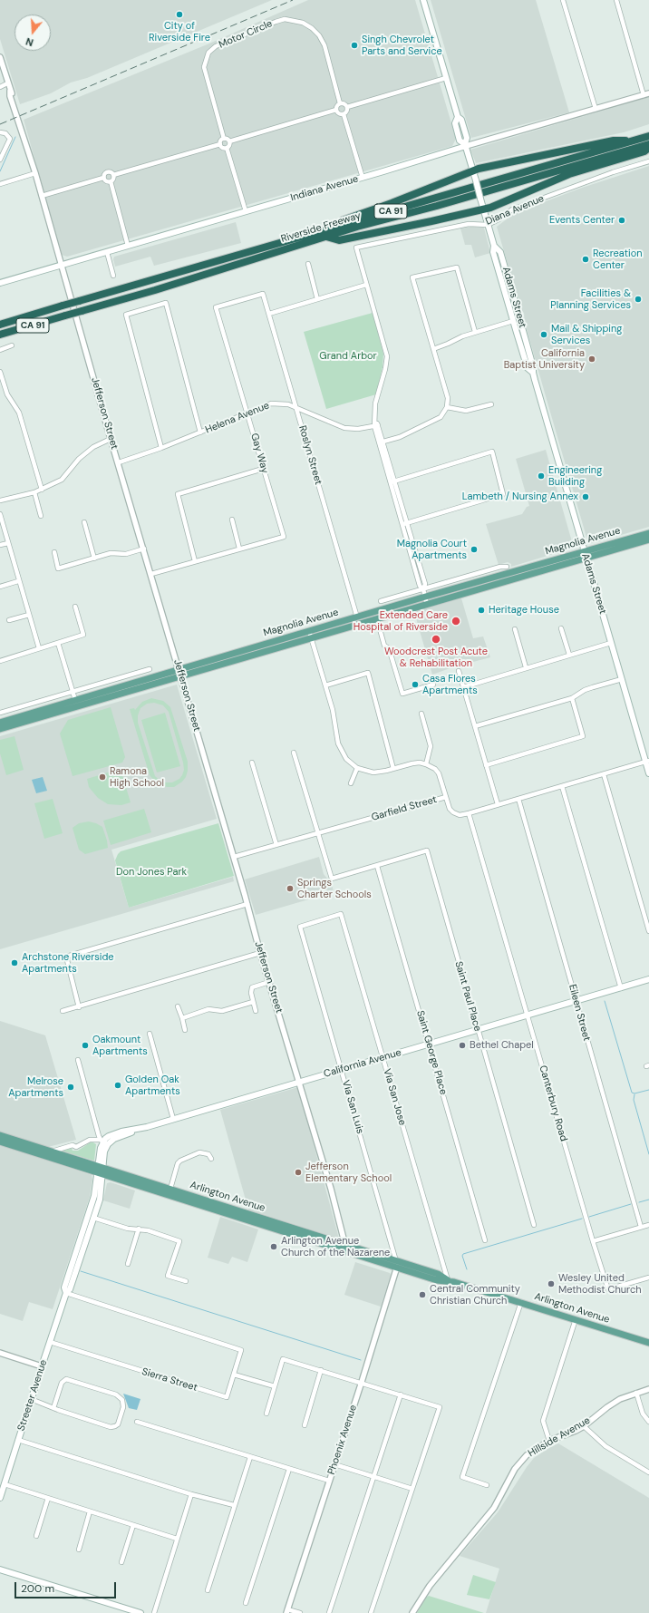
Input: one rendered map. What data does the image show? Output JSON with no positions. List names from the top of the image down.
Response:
{
  "streets": {
    "highway": ["CA 91", "Riverside Freeway"],
    "main road": [
      "Indiana Avenue",
      "Adams Street",
      "Magnolia Avenue",
      "California Avenue",
      "Arlington Avenue",
      "Streeter Avenue"
    ],
    "street": [
      "Motor Circle",
      "Diana Avenue",
      "Jefferson Street",
      "Helena Avenue",
      "Gay Way",
      "Roslyn Street",
      "Garfield Street",
      "Saint Paul Place",
      "Eileen Street",
      "Saint George Place",
      "Via San Jose",
      "Canterbury Road",
      "Via San Luis",
      "Sierra Street",
      "Hillside Avenue",
      "Phoenix Avenue"
    ]
  },
  "crossings": [
    ["Indiana Avenue", "Adams Street"],
    ["Indiana Avenue", "Jefferson Street"],
    ["Diana Avenue", "Adams Street"],
    ["Adams Street", "Magnolia Avenue"],
    ["Adams Street", "Garfield Street"],
    ["Jefferson Street", "Helena Avenue"],
    ["Jefferson Street", "Magnolia Avenue"],
    ["Jefferson Street", "Garfield Street"],
    ["Jefferson Street", "California Avenue"],
    ["Jefferson Street", "Arlington Avenue"],
    ["Helena Avenue", "Gay Way"],
    ["Helena Avenue", "Roslyn Street"],
    ["Gay Way", "Roslyn Street"],
    ["Roslyn Street", "Magnolia Avenue"],
    ["Garfield Street", "Eileen Street"],
    ["Garfield Street", "Canterbury Road"],
    ["Saint Paul Place", "Saint George Place"],
    ["Saint Paul Place", "California Avenue"],
    ["Eileen Street", "California Avenue"],
    ["Saint George Place", "California Avenue"],
    ["California Avenue", "Via San Jose"],
    ["California Avenue", "Canterbury Road"],
    ["California Avenue", "Via San Luis"],
    ["Via San Jose", "Via San Luis"],
    ["Via San Jose", "Arlington Avenue"],
    ["Via San Luis", "Arlington Avenue"],
    ["Via San Luis", "Phoenix Avenue"],
    ["Arlington Avenue", "Streeter Avenue"],
    ["Arlington Avenue", "Phoenix Avenue"],
    ["Sierra Street", "Streeter Avenue"]
  ],
  "parks": ["Grand Arbor", "Don Jones Park"],
  "places": [
    "City of Riverside Fire",
    "Singh Chevrolet Parts and Service",
    "Events Center",
    "Recreation Center",
    "Facilities & Planning Services",
    "Mail & Shipping Services",
    "California Baptist University",
    "Engineering Building",
    "Lambeth / Nursing Annex",
    "Magnolia Court Apartments",
    "Heritage House",
    "Extended Care Hospital of Riverside",
    "Woodcrest Post Acute & Rehabilitation",
    "Casa Flores Apartments",
    "Ramona High School",
    "Springs Charter Schools",
    "Archstone Riverside Apartments",
    "Oakmount Apartments",
    "Bethel Chapel",
    "Golden Oak Apartments",
    "Melrose Apartments",
    "Jefferson Elementary School",
    "Arlington Avenue Church of the Nazarene",
    "Wesley United Methodist Church",
    "Central Community Christian Church"
  ],
  "scale_bar": "200 m",
  "north": "bottom"
}
